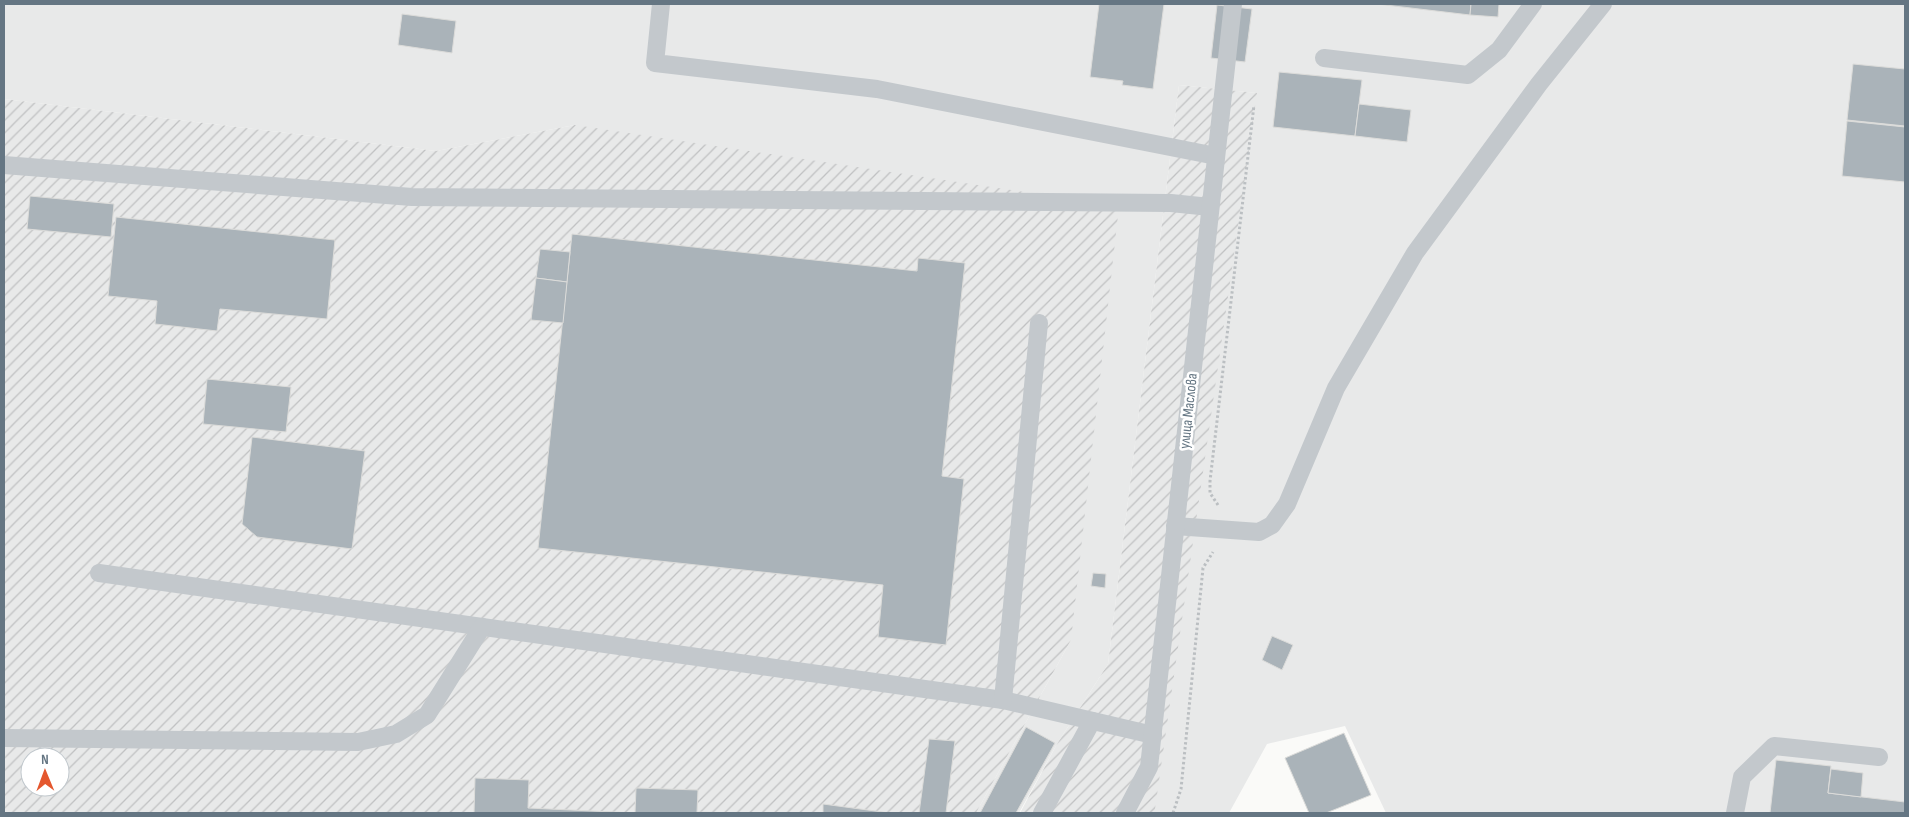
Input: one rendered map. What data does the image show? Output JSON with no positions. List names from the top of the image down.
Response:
{
  "streets": {
    "lane": ["улица Маслова"]
  },
  "north": "top"
}
